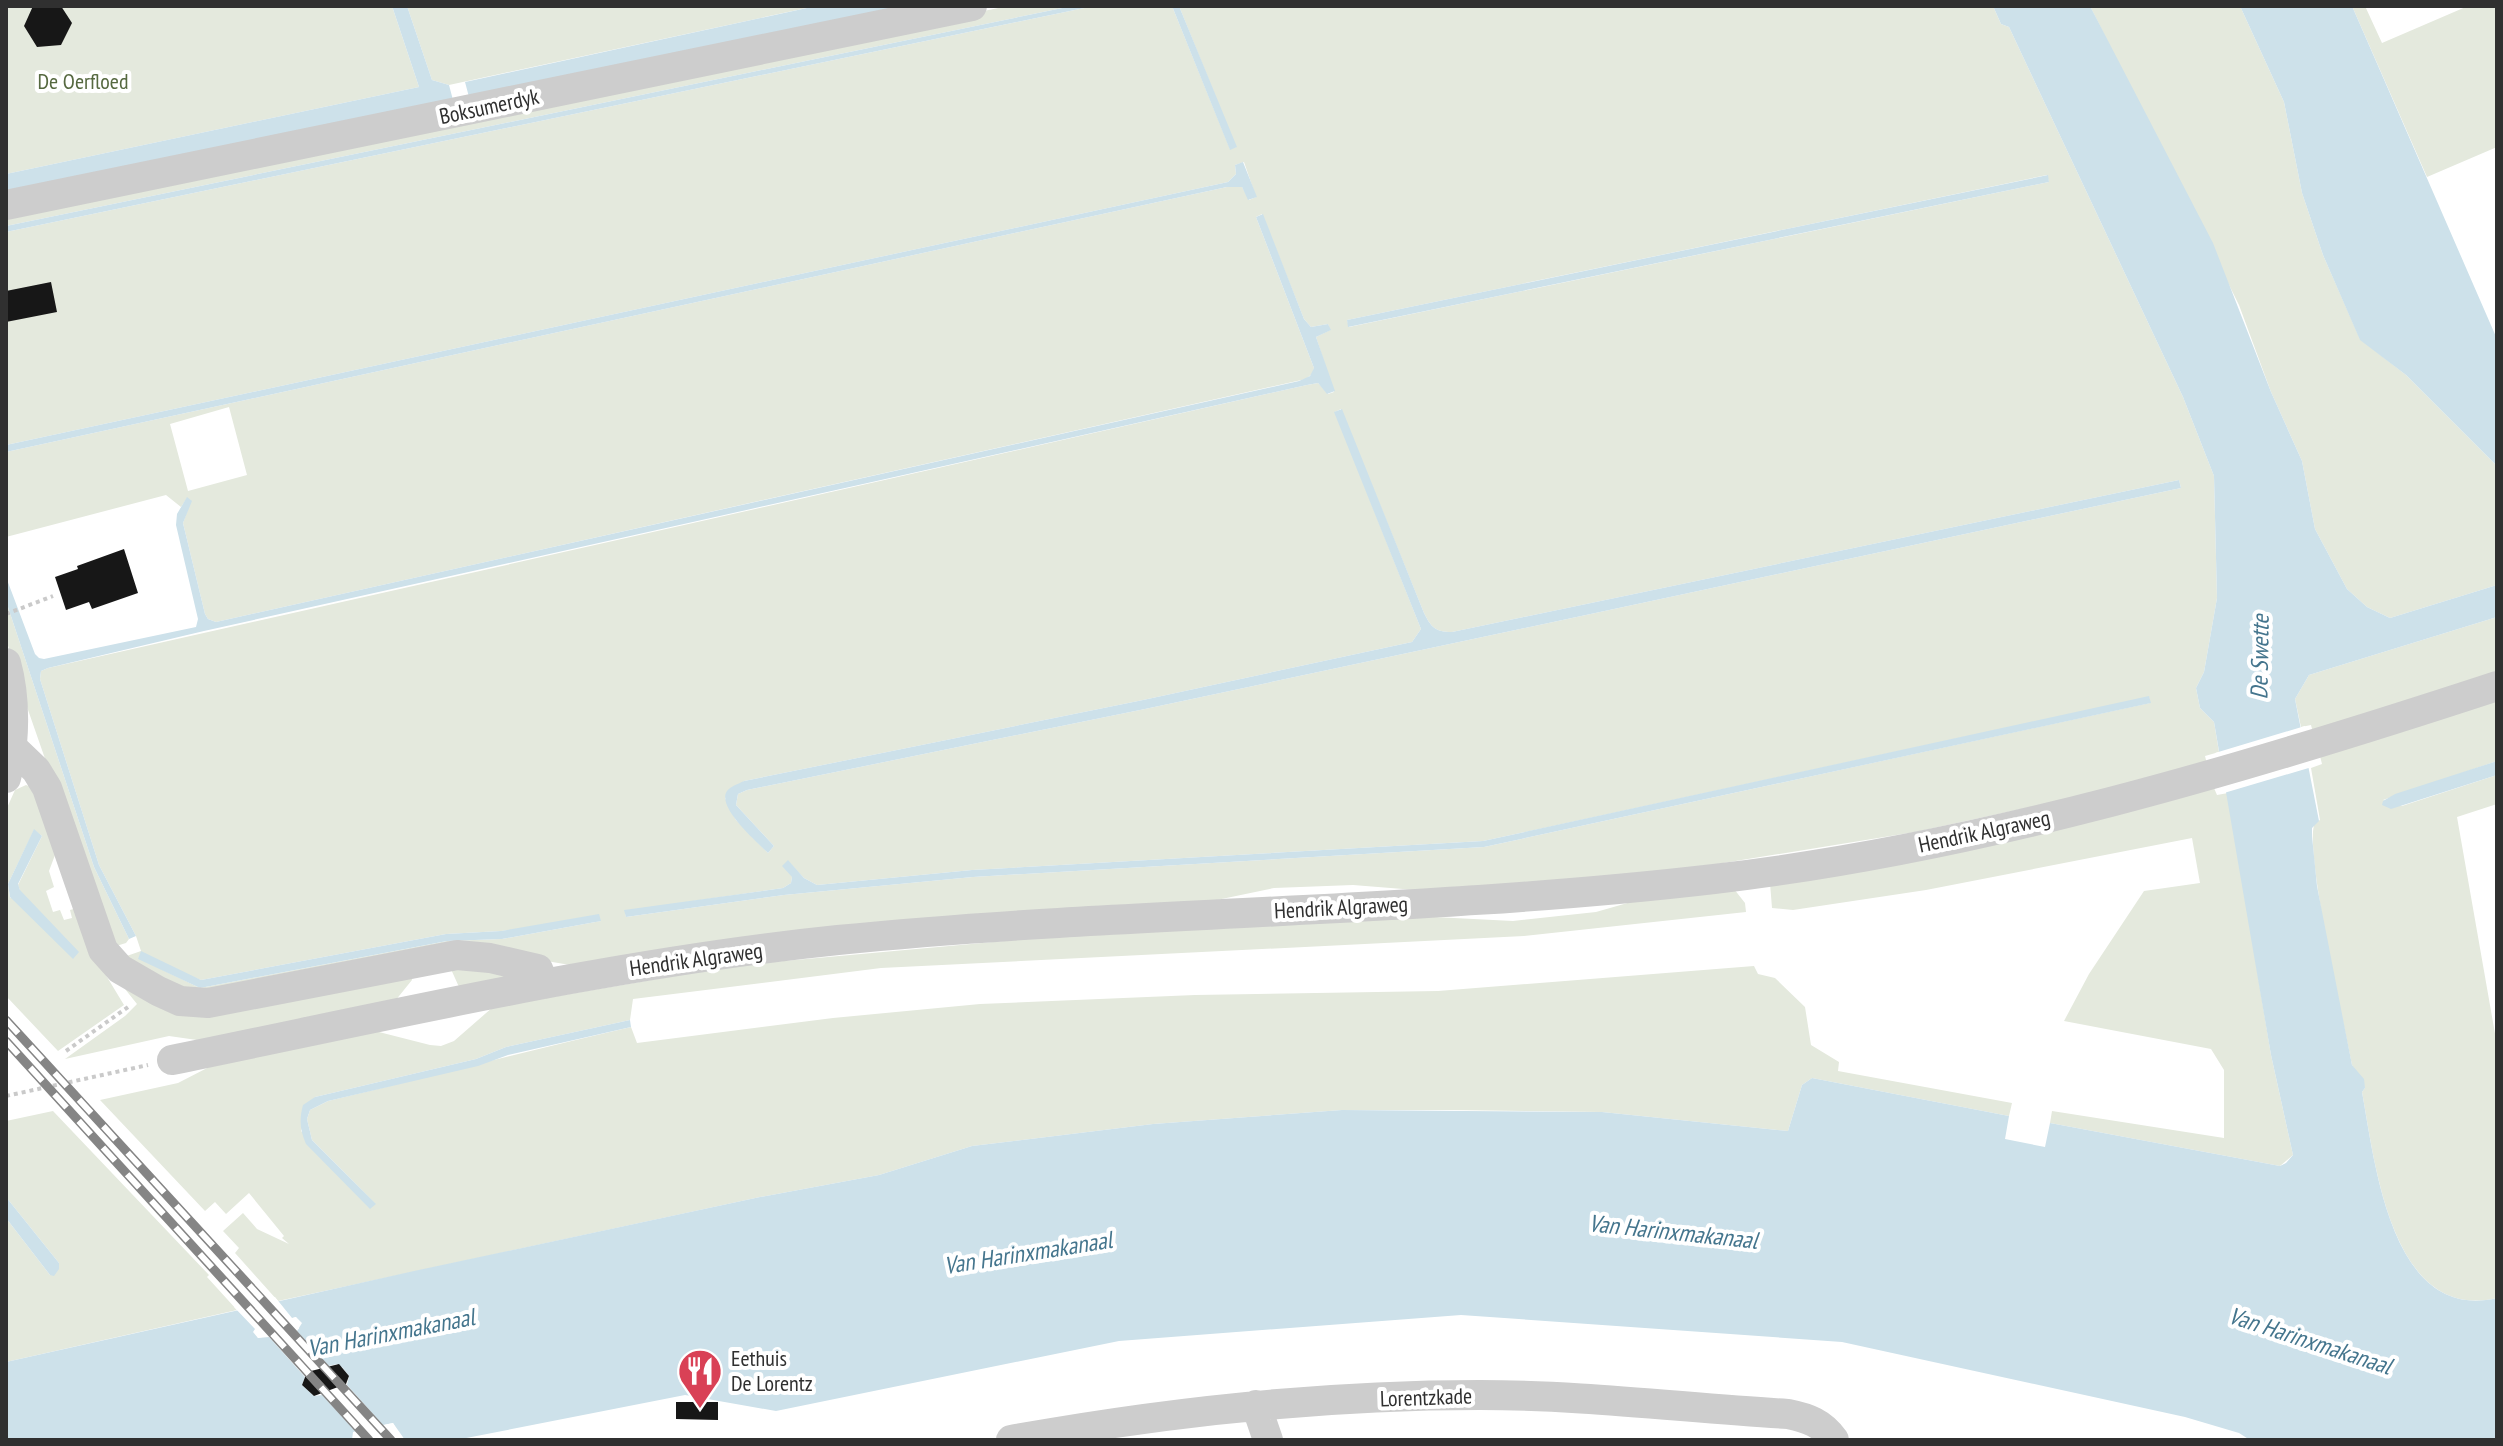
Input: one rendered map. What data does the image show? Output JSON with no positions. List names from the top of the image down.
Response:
{
  "streets": {
    "street": ["Boksumerdyk", "Hendrik Algraweg", "Lorentzkade"]
  },
  "water": ["De Swette", "Van Harinxmakanaal"],
  "parks": ["De Oerfloed"],
  "places": {
    "restaurant": ["Eethuis De Lorentz"]
  }
}
